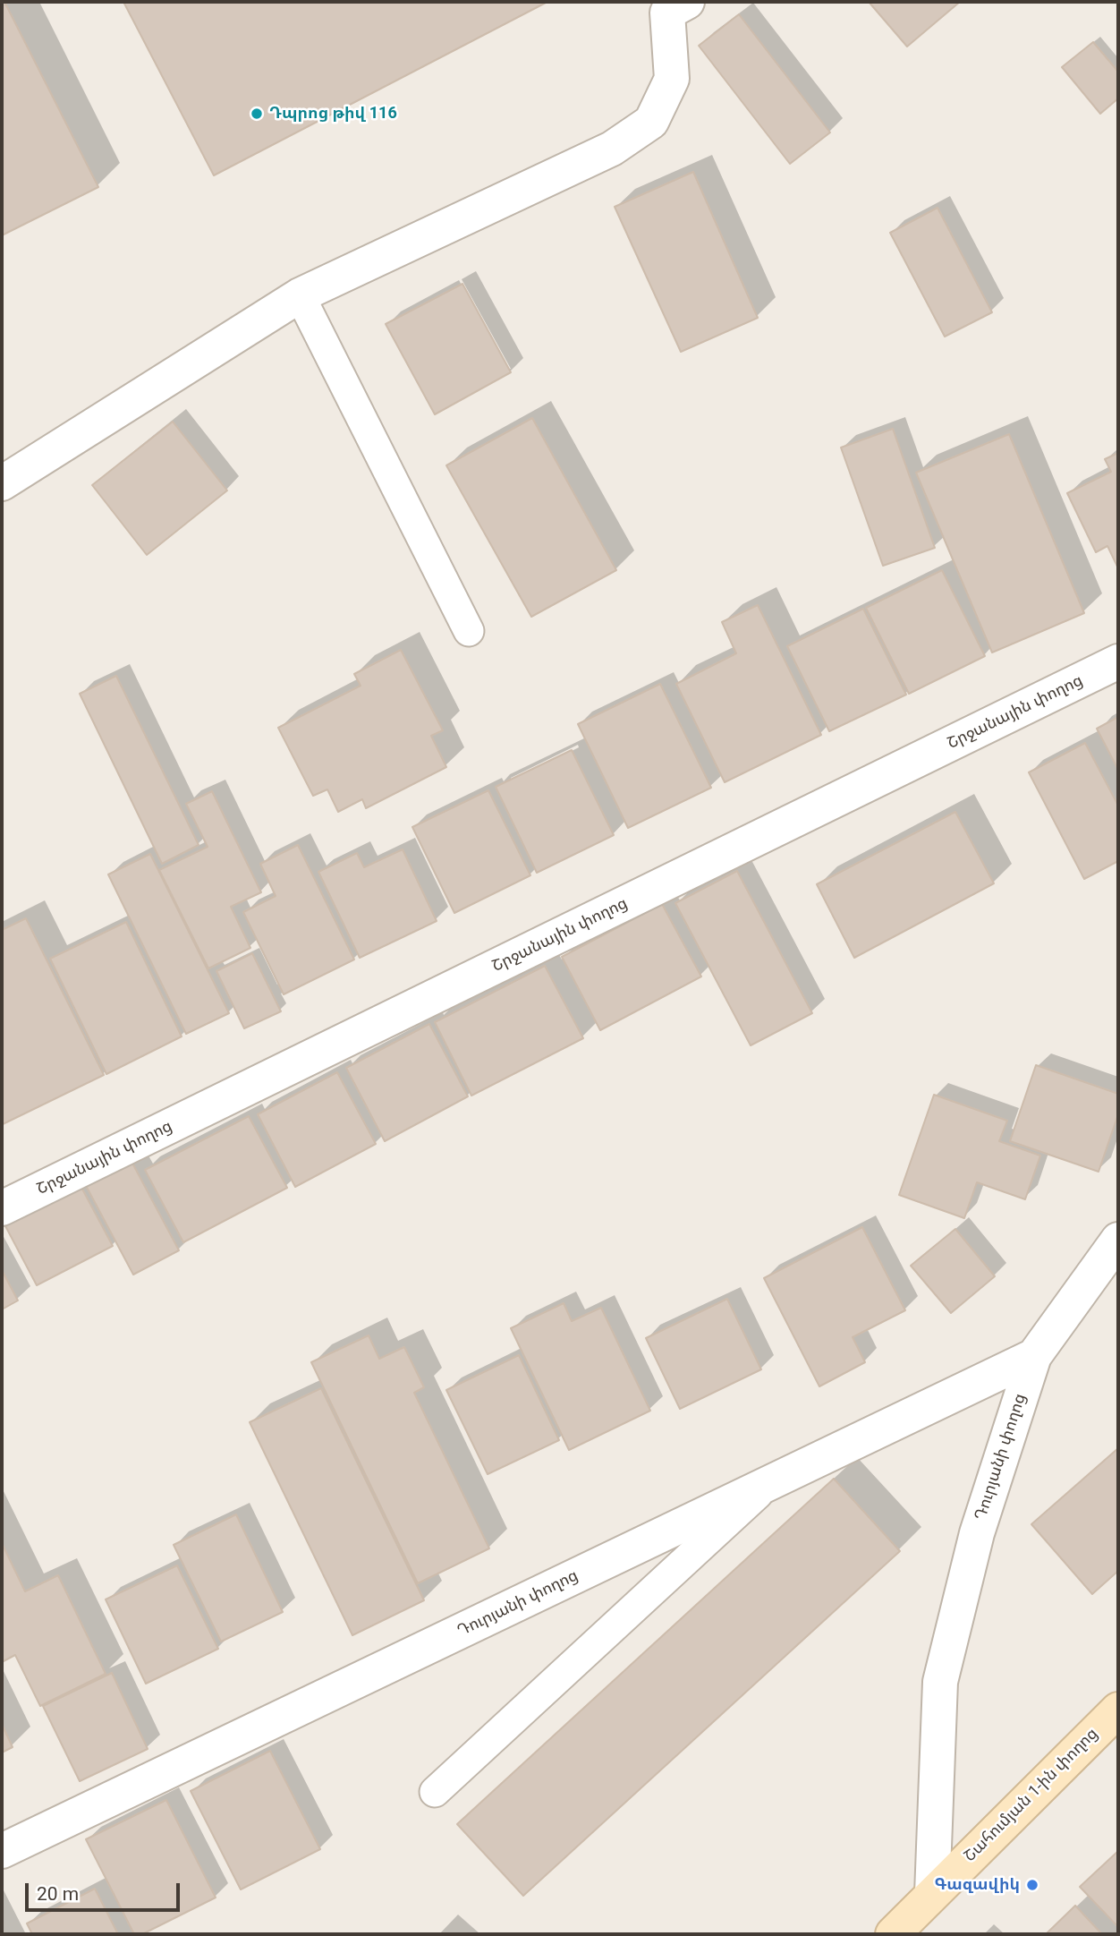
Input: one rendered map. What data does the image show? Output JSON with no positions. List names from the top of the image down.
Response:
{
  "streets": {
    "street": ["Շրջանային փողոց", "Դուրյանի փողոց", "Շահումյան 1-ին փողոց"]
  },
  "crossings": [
    ["Դուրյանի փողոց", "Շահումյան 1-ին փողոց"]
  ],
  "places": ["Դպրոց թիվ 116", "Գազավիկ"],
  "scale_bar": "20 m"
}
